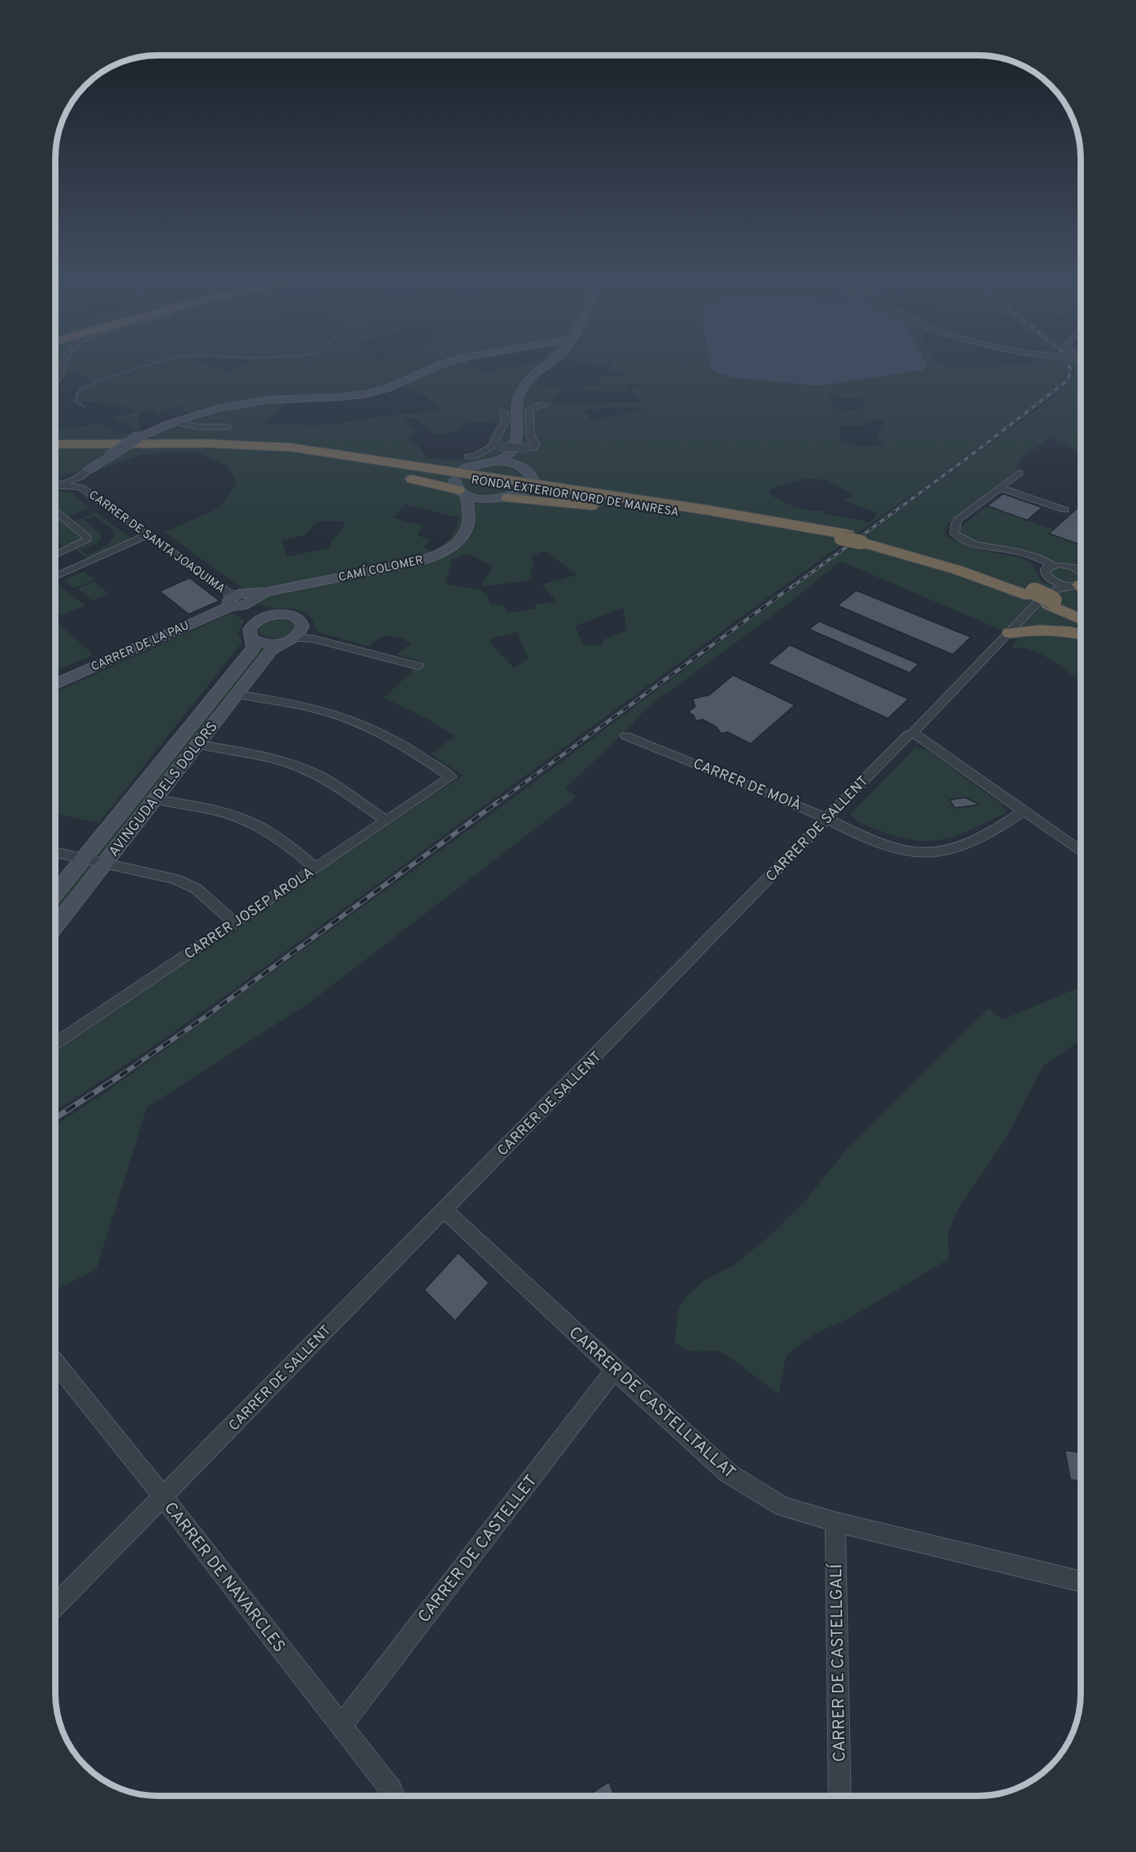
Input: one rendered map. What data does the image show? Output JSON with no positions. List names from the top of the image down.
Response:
{
  "streets": {
    "highway": ["RONDA EXTERIOR NORD DE MANRESA"],
    "street": [
      "CARRER DE SANTA JOAQUIMA",
      "CAMÍ COLOMER",
      "CARRER DE LA PAU",
      "CARRER DE MOIÀ",
      "AVINGUDA DELS DOLORS",
      "CARRER DE SALLENT",
      "CARRER JOSEP AROLA",
      "CARRER DE CASTELLTALLAT",
      "CARRER DE CASTELLET",
      "CARRER DE NAVARCLES",
      "CARRER DE CASTELLGALÍ"
    ]
  },
  "crossings": [
    ["RONDA EXTERIOR NORD DE MANRESA", "CARRER DE SALLENT"],
    ["CARRER DE SANTA JOAQUIMA", "CAMÍ COLOMER"],
    ["CARRER DE SANTA JOAQUIMA", "CARRER DE LA PAU"],
    ["CAMÍ COLOMER", "CARRER DE LA PAU"],
    ["CARRER DE MOIÀ", "CARRER DE SALLENT"],
    ["AVINGUDA DELS DOLORS", "CARRER JOSEP AROLA"],
    ["CARRER DE SALLENT", "CARRER DE CASTELLTALLAT"],
    ["CARRER DE SALLENT", "CARRER DE NAVARCLES"],
    ["CARRER DE CASTELLTALLAT", "CARRER DE CASTELLET"],
    ["CARRER DE CASTELLTALLAT", "CARRER DE CASTELLGALÍ"],
    ["CARRER DE CASTELLET", "CARRER DE NAVARCLES"]
  ]
}
